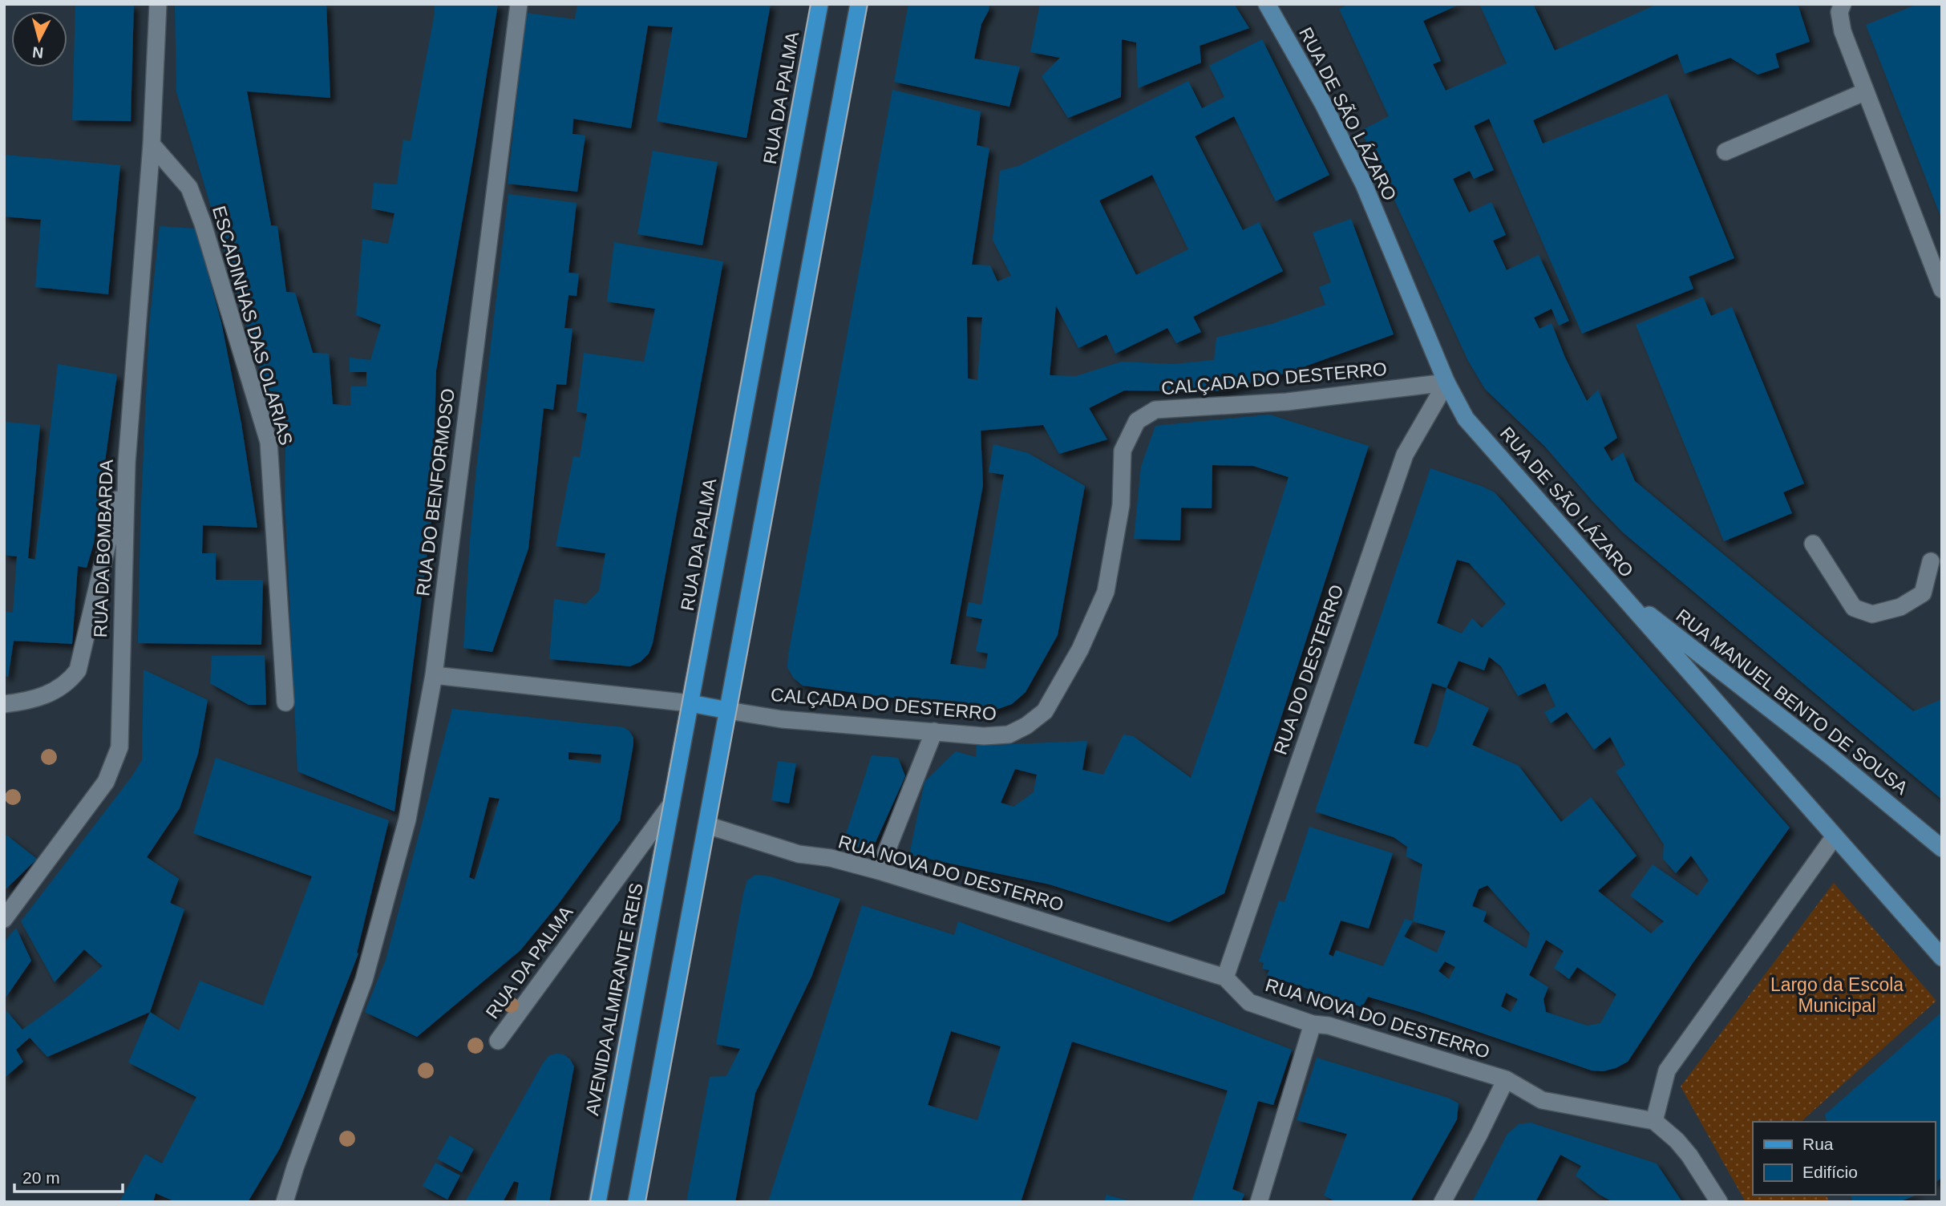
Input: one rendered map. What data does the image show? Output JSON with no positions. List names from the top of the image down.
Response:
{
  "streets": {
    "main road": ["RUA DA PALMA", "AVENIDA ALMIRANTE REIS"],
    "street": [
      "RUA DE SÃO LÁZARO",
      "ESCADINHAS DAS OLARIAS",
      "CALÇADA DO DESTERRO",
      "RUA DO BENFORMOSO",
      "RUA DA BOMBARDA",
      "RUA DO DESTERRO",
      "RUA MANUEL BENTO DE SOUSA",
      "RUA NOVA DO DESTERRO"
    ]
  },
  "crossings": [
    ["RUA DA PALMA", "AVENIDA ALMIRANTE REIS"],
    ["RUA DE SÃO LÁZARO", "CALÇADA DO DESTERRO"],
    ["RUA DE SÃO LÁZARO", "RUA DO DESTERRO"],
    ["RUA DE SÃO LÁZARO", "RUA MANUEL BENTO DE SOUSA"],
    ["ESCADINHAS DAS OLARIAS", "RUA DA BOMBARDA"],
    ["CALÇADA DO DESTERRO", "RUA DO DESTERRO"],
    ["RUA DO DESTERRO", "RUA NOVA DO DESTERRO"]
  ],
  "parks": ["Largo da Escola Municipal"],
  "legend": ["Rua", "Edifício"],
  "scale_bar": "20 m",
  "north": "bottom"
}
